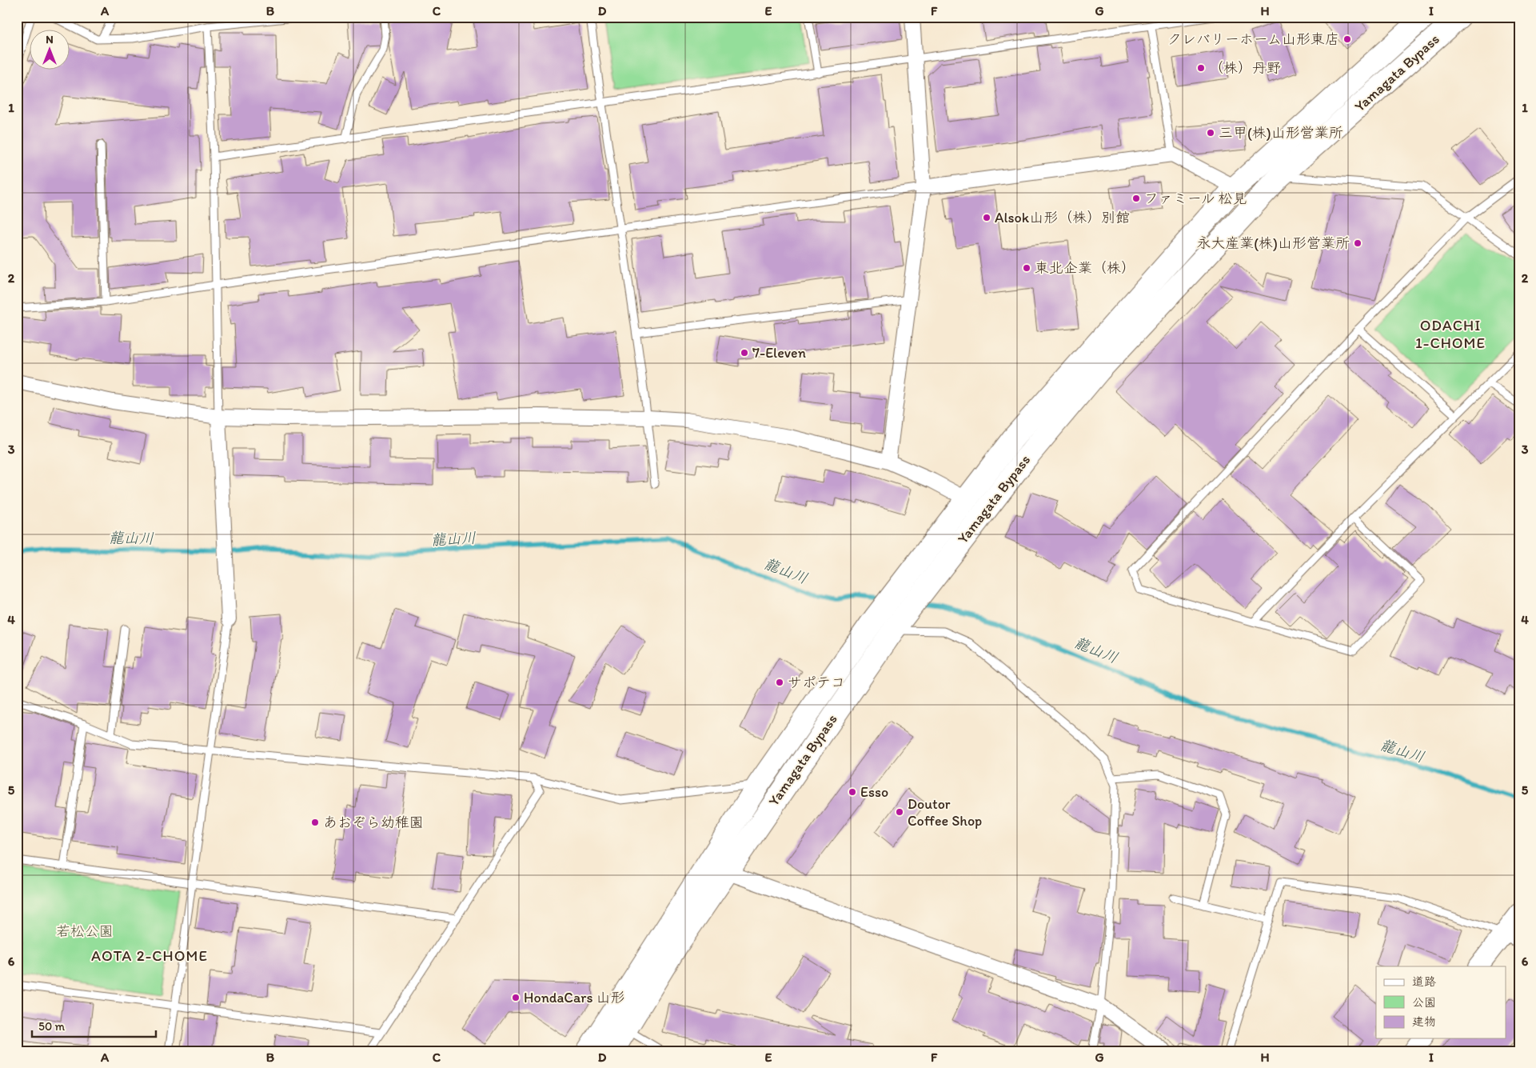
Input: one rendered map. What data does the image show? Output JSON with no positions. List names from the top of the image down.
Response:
{
  "streets": {
    "highway": ["Yamagata Bypass"]
  },
  "districts": ["ODACHI 1-CHOME", "AOTA 2-CHOME"],
  "water": ["龍山川"],
  "parks": ["若松公園"],
  "places": [
    "クレバリーホーム山形東店",
    "（株）丹野",
    "三甲(株)山形営業所",
    "ファミール 松見",
    "Alsok山形（株）別館",
    "永大産業(株)山形営業所",
    "東北企業（株）",
    "7-Eleven",
    "サポテコ",
    "Esso",
    "Doutor Coffee Shop",
    "あおぞら幼稚園",
    "HondaCars 山形"
  ],
  "legend": ["道路", "公園", "建物"],
  "scale_bar": "50 m",
  "north": "top",
  "grid": {
    "columns": [
      "A",
      "B",
      "C",
      "D",
      "E",
      "F",
      "G",
      "H",
      "I"
    ],
    "rows": [
      "1",
      "2",
      "3",
      "4",
      "5",
      "6"
    ]
  }
}
